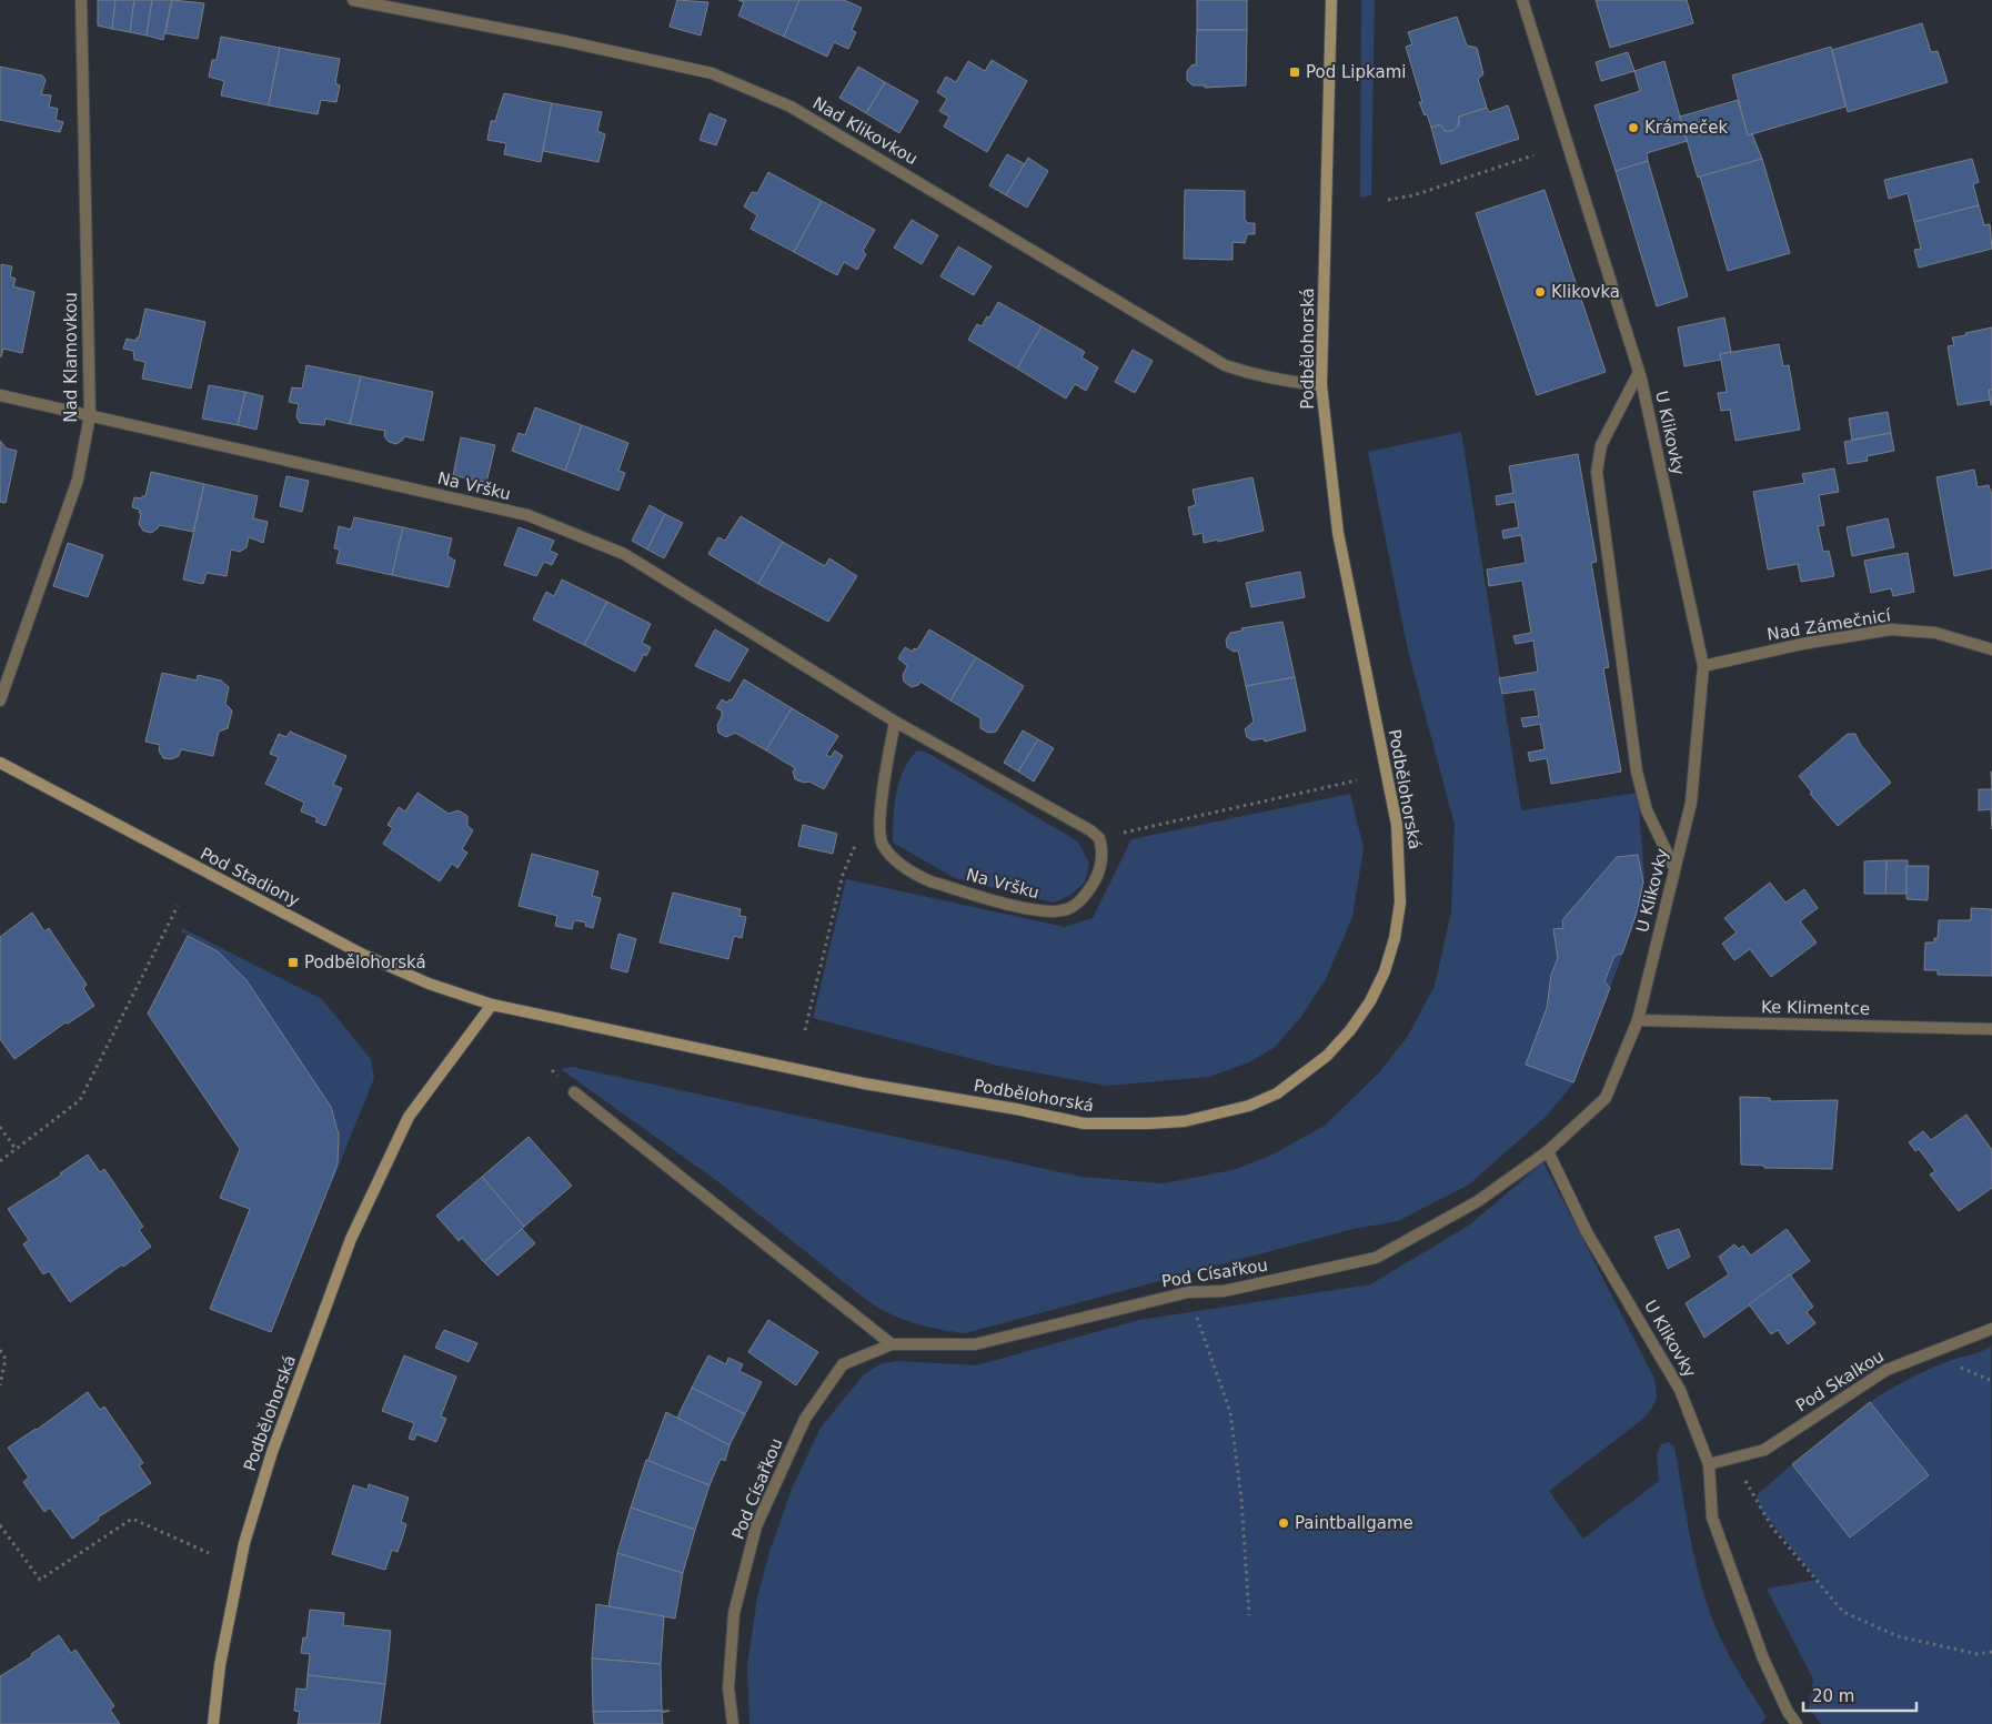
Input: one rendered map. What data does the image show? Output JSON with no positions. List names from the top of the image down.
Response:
{
  "streets": {
    "main road": ["Podbělohorská", "Pod Stadiony"],
    "street": [
      "Nad Klikovkou",
      "Nad Klamovkou",
      "U Klikovky",
      "Na Vršku",
      "Nad Zámečnicí",
      "Ke Klimentce",
      "Pod Císařkou",
      "Pod Skalkou"
    ]
  },
  "crossings": [
    ["Nad Klikovkou", "Podbělohorská"],
    ["Podbělohorská", "Pod Stadiony"],
    ["Nad Klamovkou", "Na Vršku"],
    ["U Klikovky", "Nad Zámečnicí"],
    ["U Klikovky", "Ke Klimentce"],
    ["U Klikovky", "Pod Císařkou"],
    ["U Klikovky", "Pod Skalkou"]
  ],
  "places": {
    "transit": ["Pod Lipkami", "Podbělohorská"],
    "other": ["Krámeček", "Klikovka", "Paintballgame"]
  },
  "scale_bar": "20 m"
}
